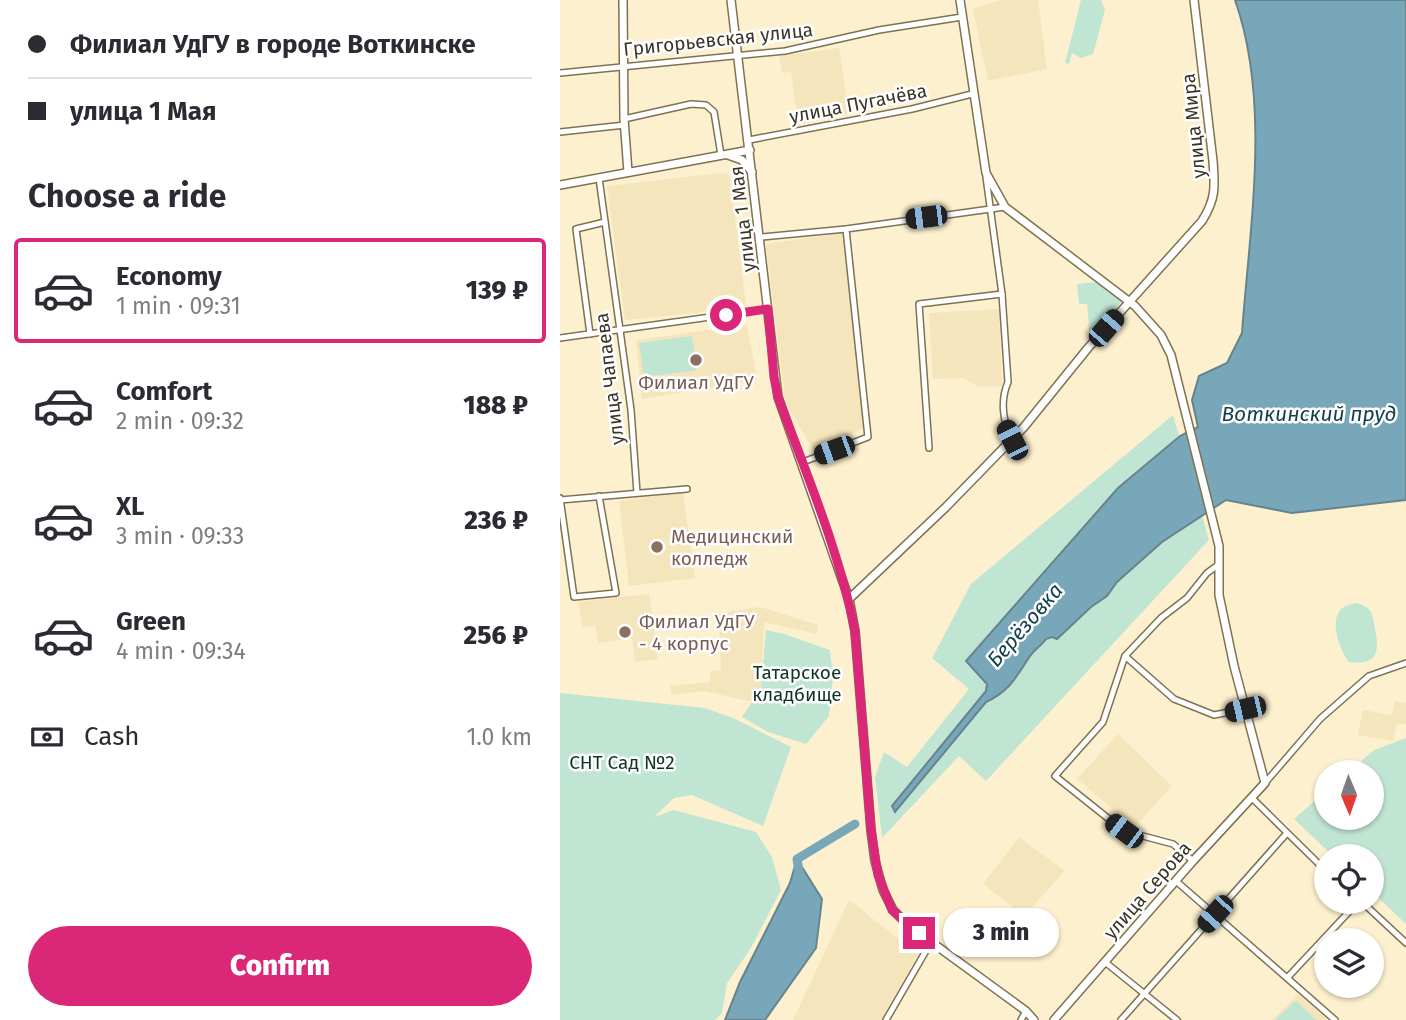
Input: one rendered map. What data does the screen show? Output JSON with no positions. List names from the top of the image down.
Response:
{
  "streets": {
    "main road": ["улица Мира", "улица 1 Мая", "улица Серова"],
    "street": ["Григорьевская улица", "улица Пугачёва", "улица Чапаева"]
  },
  "crossings": [
    ["Григорьевская улица", "улица 1 Мая"],
    ["улица Пугачёва", "улица 1 Мая"],
    ["улица Мира", "улица 1 Мая"]
  ],
  "water": ["Воткинский пруд", "Берёзовка"],
  "parks": ["Татарское кладбище", "СНТ Сад №2"],
  "places": ["Филиал УдГУ", "Медицинский колледж", "Филиал УдГУ - 4 корпус"],
  "north": "bottom",
  "page": {
    "banner": ["Филиал УдГУ в городе Воткинске", "улица 1 Мая"],
    "heading": "Choose a ride",
    "list": [
      {
        "name": "Economy",
        "note": "1 min · 09:31",
        "value": "139 ₽"
      },
      {
        "name": "Comfort",
        "note": "2 min · 09:32",
        "value": "188 ₽"
      },
      {
        "name": "XL",
        "note": "3 min · 09:33",
        "value": "236 ₽"
      },
      {
        "name": "Green",
        "note": "4 min · 09:34",
        "value": "256 ₽"
      }
    ],
    "pay": ["Cash", "1.0 km"],
    "bubble": "3 min",
    "buttons": "Confirm"
  }
}
